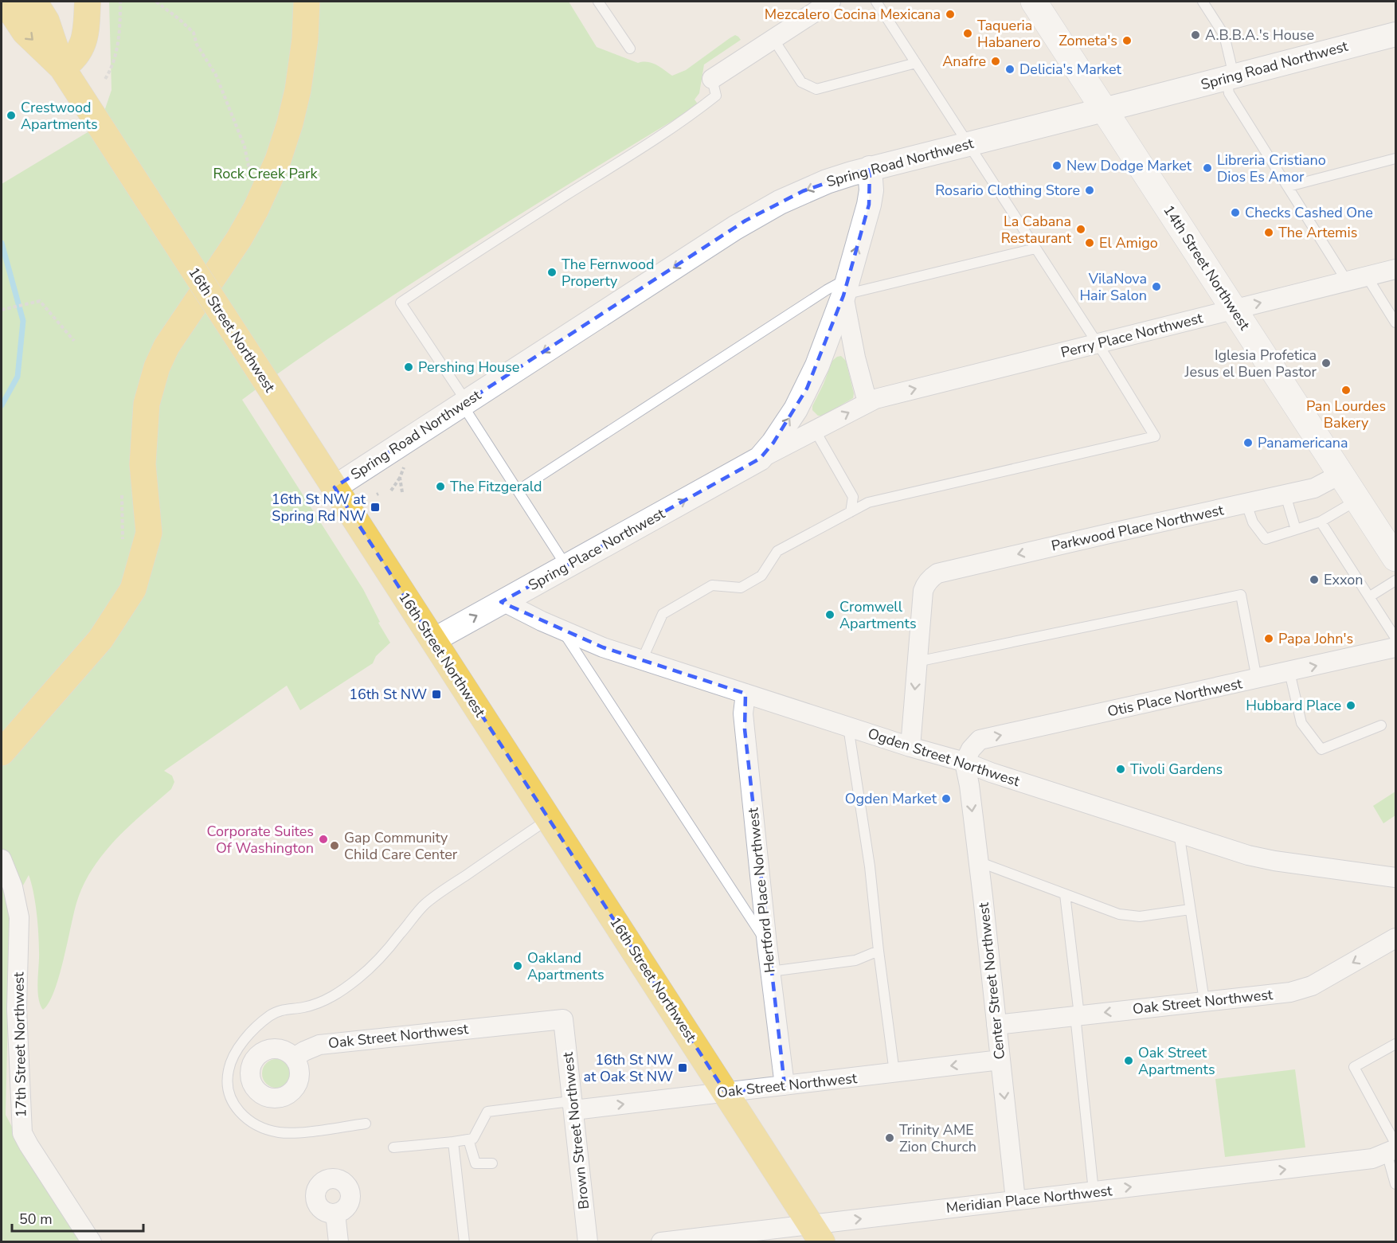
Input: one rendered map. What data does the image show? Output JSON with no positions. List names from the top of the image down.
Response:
{
  "streets": {
    "main road": ["14th Street Northwest", "16th Street Northwest"],
    "street": [
      "Spring Road Northwest",
      "Perry Place Northwest",
      "Parkwood Place Northwest",
      "Spring Place Northwest",
      "Otis Place Northwest",
      "Ogden Street Northwest",
      "Hertford Place Northwest",
      "Center Street Northwest",
      "Oak Street Northwest",
      "17th Street Northwest",
      "Brown Street Northwest",
      "Meridian Place Northwest"
    ]
  },
  "crossings": [
    ["Spring Road Northwest", "14th Street Northwest"],
    ["Spring Road Northwest", "16th Street Northwest"],
    ["Spring Road Northwest", "Spring Place Northwest"],
    ["14th Street Northwest", "Perry Place Northwest"],
    ["14th Street Northwest", "Parkwood Place Northwest"],
    ["16th Street Northwest", "Spring Place Northwest"],
    ["16th Street Northwest", "Oak Street Northwest"],
    ["16th Street Northwest", "Meridian Place Northwest"],
    ["Perry Place Northwest", "Spring Place Northwest"],
    ["Spring Place Northwest", "Ogden Street Northwest"],
    ["Otis Place Northwest", "Ogden Street Northwest"],
    ["Otis Place Northwest", "Center Street Northwest"],
    ["Ogden Street Northwest", "Hertford Place Northwest"],
    ["Ogden Street Northwest", "Center Street Northwest"],
    ["Hertford Place Northwest", "Oak Street Northwest"],
    ["Center Street Northwest", "Oak Street Northwest"],
    ["Center Street Northwest", "Meridian Place Northwest"],
    ["Oak Street Northwest", "Brown Street Northwest"]
  ],
  "one_way": [
    "Spring Road Northwest",
    "Perry Place Northwest",
    "Parkwood Place Northwest",
    "Spring Place Northwest",
    "Otis Place Northwest",
    "Center Street Northwest",
    "Meridian Place Northwest"
  ],
  "parks": ["Rock Creek Park"],
  "places": {
    "other": [
      "Mezcalero Cocina Mexicana",
      "Taqueria Habanero",
      "A.B.B.A.'s House",
      "Zometa's",
      "Anafre",
      "Delicia's Market",
      "Crestwood Apartments",
      "New Dodge Market",
      "Libreria Cristiano Dios Es Amor",
      "Rosario Clothing Store",
      "Checks Cashed One",
      "La Cabana Restaurant",
      "The Artemis",
      "El Amigo",
      "The Fernwood Property",
      "VilaNova Hair Salon",
      "Iglesia Profetica Jesus el Buen Pastor",
      "Pershing House",
      "Pan Lourdes Bakery",
      "Panamericana",
      "The Fitzgerald",
      "Exxon",
      "Cromwell Apartments",
      "Papa John's",
      "Hubbard Place",
      "Tivoli Gardens",
      "Ogden Market",
      "Corporate Suites Of Washington",
      "Gap Community Child Care Center",
      "Oakland Apartments",
      "Oak Street Apartments",
      "Trinity AME Zion Church"
    ],
    "transit": ["16th St NW at Spring Rd NW", "16th St NW", "16th St NW at Oak St NW"]
  },
  "scale_bar": "50 m"
}
